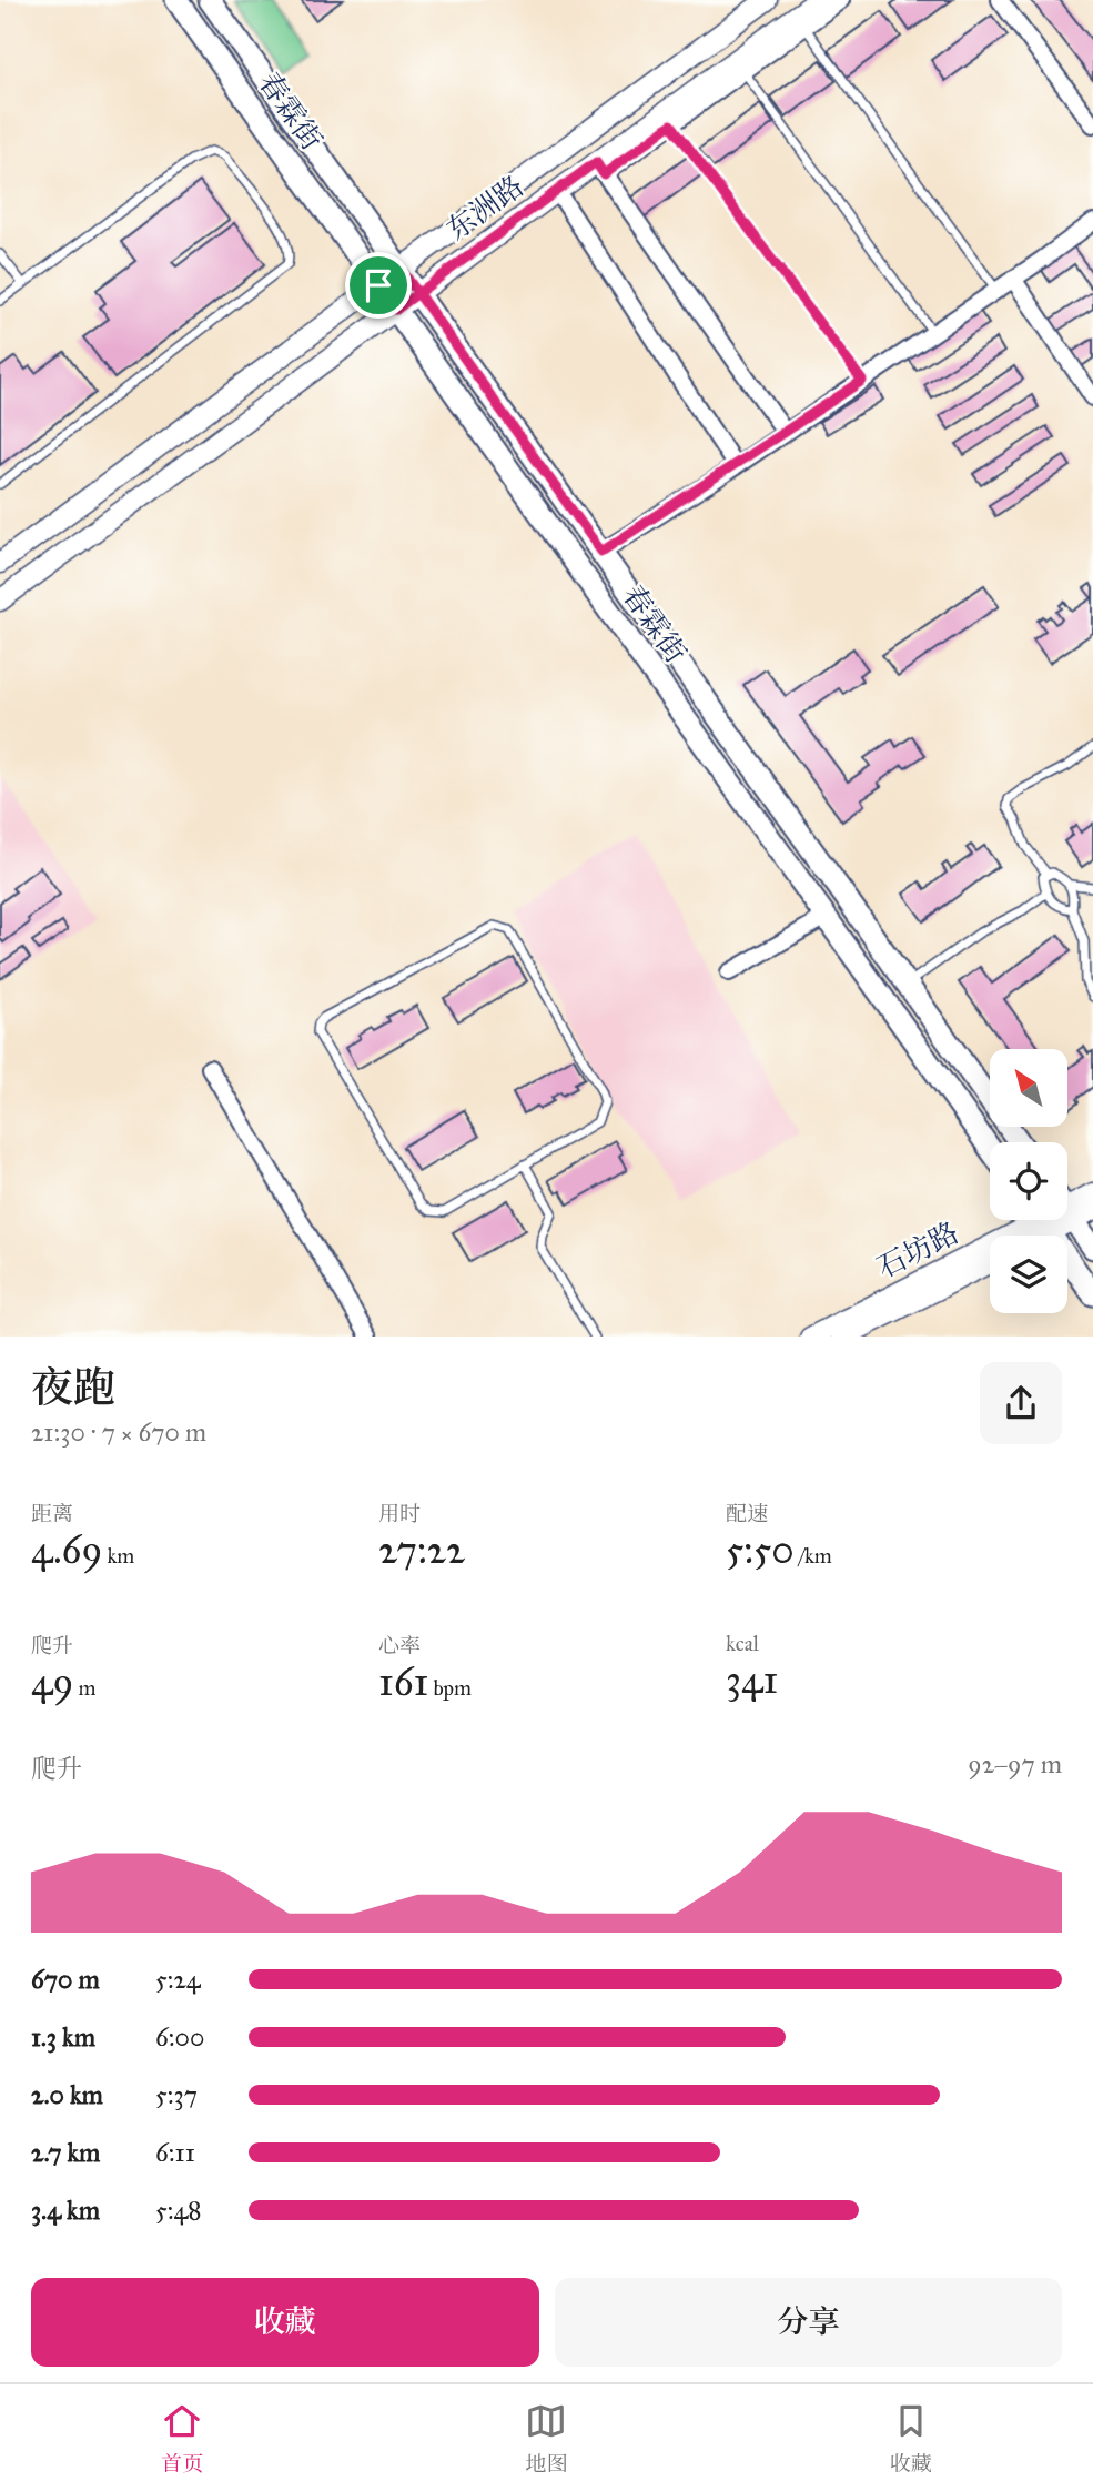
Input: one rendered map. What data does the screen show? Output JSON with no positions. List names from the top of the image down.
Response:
{
  "streets": {
    "main road": ["春霖街"],
    "street": ["东洲路", "石坊路"]
  },
  "crossings": [
    ["春霖街", "东洲路"]
  ],
  "north": "top left",
  "page": {
    "heading": ["夜跑", "21:30 · 7 × 670 m"],
    "stats": [
      ["距离", "4.69 km"],
      ["用时", "27:22"],
      ["配速", "5:50 /km"],
      ["爬升", "49 m"],
      ["心率", "161 bpm"],
      ["kcal", "341"]
    ],
    "chart": ["爬升", "92–97 m"],
    "list": [
      {
        "name": "670 m",
        "note": "5:24"
      },
      {
        "name": "1.3 km",
        "note": "6:00"
      },
      {
        "name": "2.0 km",
        "note": "5:37"
      },
      {
        "name": "2.7 km",
        "note": "6:11"
      },
      {
        "name": "3.4 km",
        "note": "5:48"
      }
    ],
    "buttons": ["收藏", "分享"],
    "tabs": ["首页", "地图", "收藏"]
  }
}
